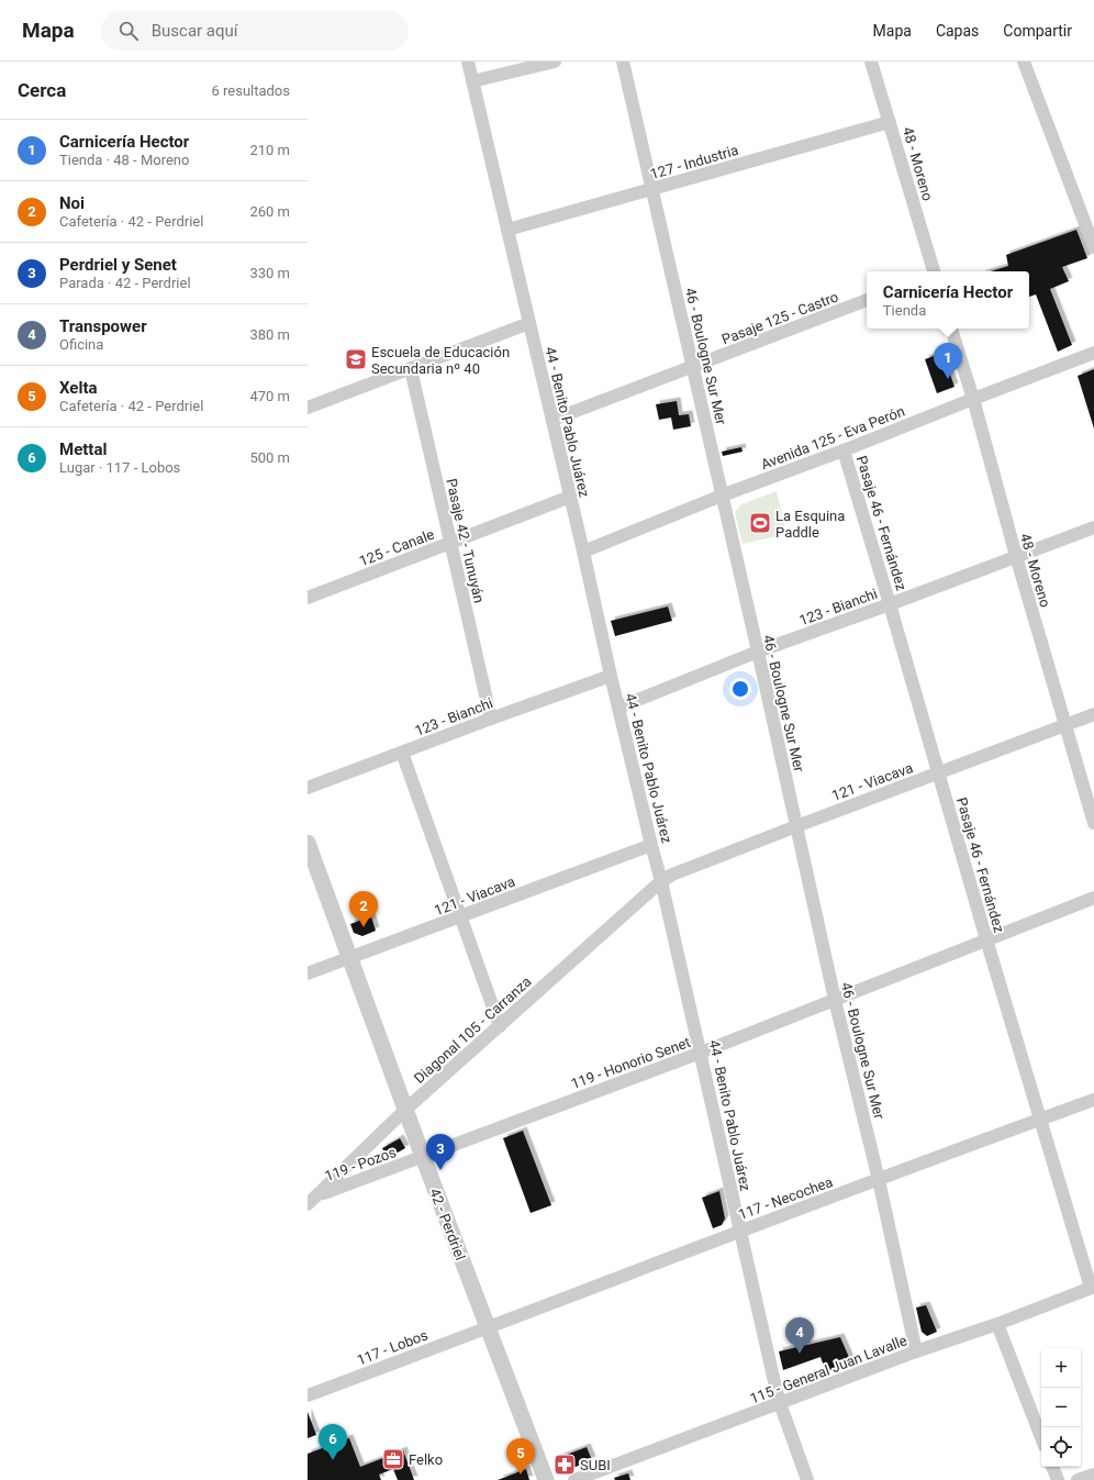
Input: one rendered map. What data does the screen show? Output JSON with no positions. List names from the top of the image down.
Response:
{
  "streets": {
    "street": [
      "127 - Industria",
      "48 - Moreno",
      "Pasaje 125 - Castro",
      "46 - Boulogne Sur Mer",
      "44 - Benito Pablo Juárez",
      "Avenida 125 - Eva Perón",
      "Pasaje 46 - Fernández",
      "Pasaje 42 - Tunuyán",
      "125 - Canale",
      "123 - Bianchi",
      "121 - Viacava",
      "Diagonal 105 - Carranza",
      "119 - Honorio Senet",
      "119 - Pozos",
      "117 - Necochea",
      "42 - Perdriel",
      "117 - Lobos",
      "115 - General Juan Lavalle"
    ]
  },
  "crossings": [
    ["127 - Industria", "48 - Moreno"],
    ["127 - Industria", "46 - Boulogne Sur Mer"],
    ["127 - Industria", "44 - Benito Pablo Juárez"],
    ["48 - Moreno", "Avenida 125 - Eva Perón"],
    ["48 - Moreno", "123 - Bianchi"],
    ["48 - Moreno", "121 - Viacava"],
    ["Pasaje 125 - Castro", "46 - Boulogne Sur Mer"],
    ["Pasaje 125 - Castro", "44 - Benito Pablo Juárez"],
    ["46 - Boulogne Sur Mer", "Avenida 125 - Eva Perón"],
    ["46 - Boulogne Sur Mer", "123 - Bianchi"],
    ["46 - Boulogne Sur Mer", "121 - Viacava"],
    ["46 - Boulogne Sur Mer", "119 - Honorio Senet"],
    ["46 - Boulogne Sur Mer", "117 - Necochea"],
    ["46 - Boulogne Sur Mer", "115 - General Juan Lavalle"],
    ["44 - Benito Pablo Juárez", "Avenida 125 - Eva Perón"],
    ["44 - Benito Pablo Juárez", "125 - Canale"],
    ["44 - Benito Pablo Juárez", "123 - Bianchi"],
    ["44 - Benito Pablo Juárez", "121 - Viacava"],
    ["44 - Benito Pablo Juárez", "Diagonal 105 - Carranza"],
    ["44 - Benito Pablo Juárez", "119 - Honorio Senet"],
    ["44 - Benito Pablo Juárez", "117 - Necochea"],
    ["44 - Benito Pablo Juárez", "115 - General Juan Lavalle"],
    ["Avenida 125 - Eva Perón", "Pasaje 46 - Fernández"],
    ["Pasaje 46 - Fernández", "123 - Bianchi"],
    ["Pasaje 46 - Fernández", "121 - Viacava"],
    ["Pasaje 46 - Fernández", "119 - Honorio Senet"],
    ["Pasaje 46 - Fernández", "117 - Necochea"],
    ["Pasaje 46 - Fernández", "115 - General Juan Lavalle"],
    ["Pasaje 42 - Tunuyán", "125 - Canale"],
    ["Pasaje 42 - Tunuyán", "123 - Bianchi"],
    ["121 - Viacava", "Diagonal 105 - Carranza"],
    ["121 - Viacava", "42 - Perdriel"],
    ["Diagonal 105 - Carranza", "119 - Pozos"],
    ["Diagonal 105 - Carranza", "42 - Perdriel"],
    ["119 - Honorio Senet", "119 - Pozos"],
    ["119 - Honorio Senet", "42 - Perdriel"],
    ["119 - Pozos", "42 - Perdriel"],
    ["117 - Necochea", "42 - Perdriel"],
    ["117 - Necochea", "117 - Lobos"],
    ["42 - Perdriel", "117 - Lobos"]
  ],
  "places": {
    "school or university": ["Escuela de Educación Secundaria nº 40"],
    "sports": ["La Esquina Paddle"],
    "office": ["Felko"],
    "pharmacy": ["SUBI"]
  },
  "page": {
    "header": "Mapa",
    "search": "Buscar aquí",
    "nav": ["Mapa", "Capas", "Compartir"],
    "heading": ["Cerca", "6 resultados"],
    "list": [
      {
        "mark": "1",
        "name": "Carnicería Hector",
        "note": "Tienda · 48 - Moreno",
        "value": "210 m"
      },
      {
        "mark": "2",
        "name": "Noi",
        "note": "Cafetería · 42 - Perdriel",
        "value": "260 m"
      },
      {
        "mark": "3",
        "name": "Perdriel y Senet",
        "note": "Parada · 42 - Perdriel",
        "value": "330 m"
      },
      {
        "mark": "4",
        "name": "Transpower",
        "note": "Oficina",
        "value": "380 m"
      },
      {
        "mark": "5",
        "name": "Xelta",
        "note": "Cafetería · 42 - Perdriel",
        "value": "470 m"
      },
      {
        "mark": "6",
        "name": "Mettal",
        "note": "Lugar · 117 - Lobos",
        "value": "500 m"
      }
    ],
    "popup": ["Carnicería Hector", "Tienda"],
    "pins": [
      "1",
      "2",
      "3",
      "4",
      "6",
      "5"
    ],
    "map_buttons": ["+", "−"]
  }
}
